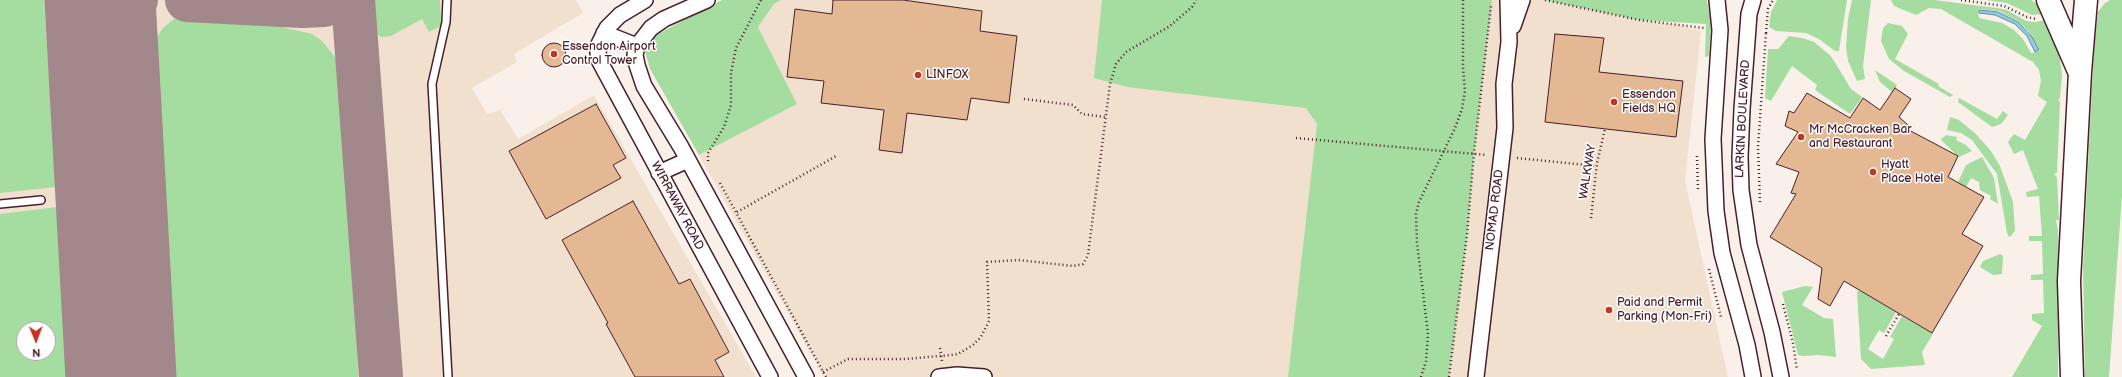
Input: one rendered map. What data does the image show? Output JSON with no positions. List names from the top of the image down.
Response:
{
  "streets": {
    "street": ["LARKIN BOULEVARD", "WIRRAWAY ROAD", "NOMAD ROAD"],
    "path": ["WALKWAY"]
  },
  "places": [
    "Essendon Airport Control Tower",
    "LINFOX",
    "Essendon Fields HQ",
    "Mr McCracken Bar and Restaurant",
    "Hyatt Place Hotel",
    "Paid and Permit Parking (Mon-Fri)"
  ],
  "north": "bottom"
}
